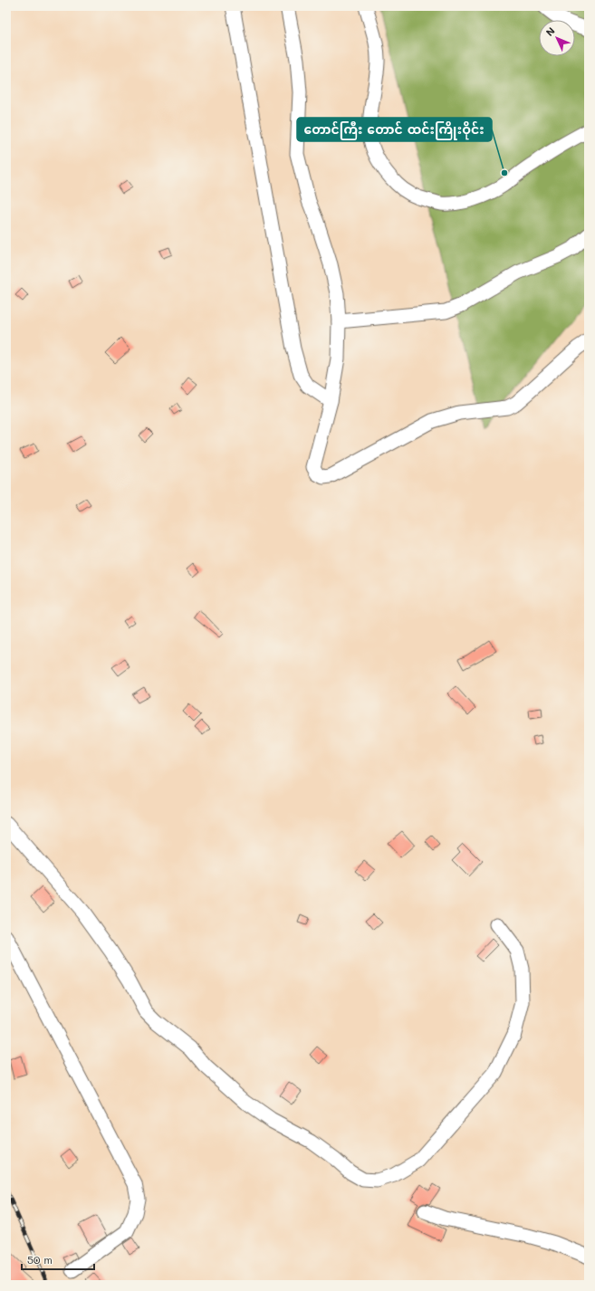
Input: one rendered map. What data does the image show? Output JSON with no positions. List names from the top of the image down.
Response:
{
  "places": ["တောင်ကြီး တောင် ထင်းကြိုးဝိုင်း"],
  "scale_bar": "50 m",
  "north": "top left"
}
